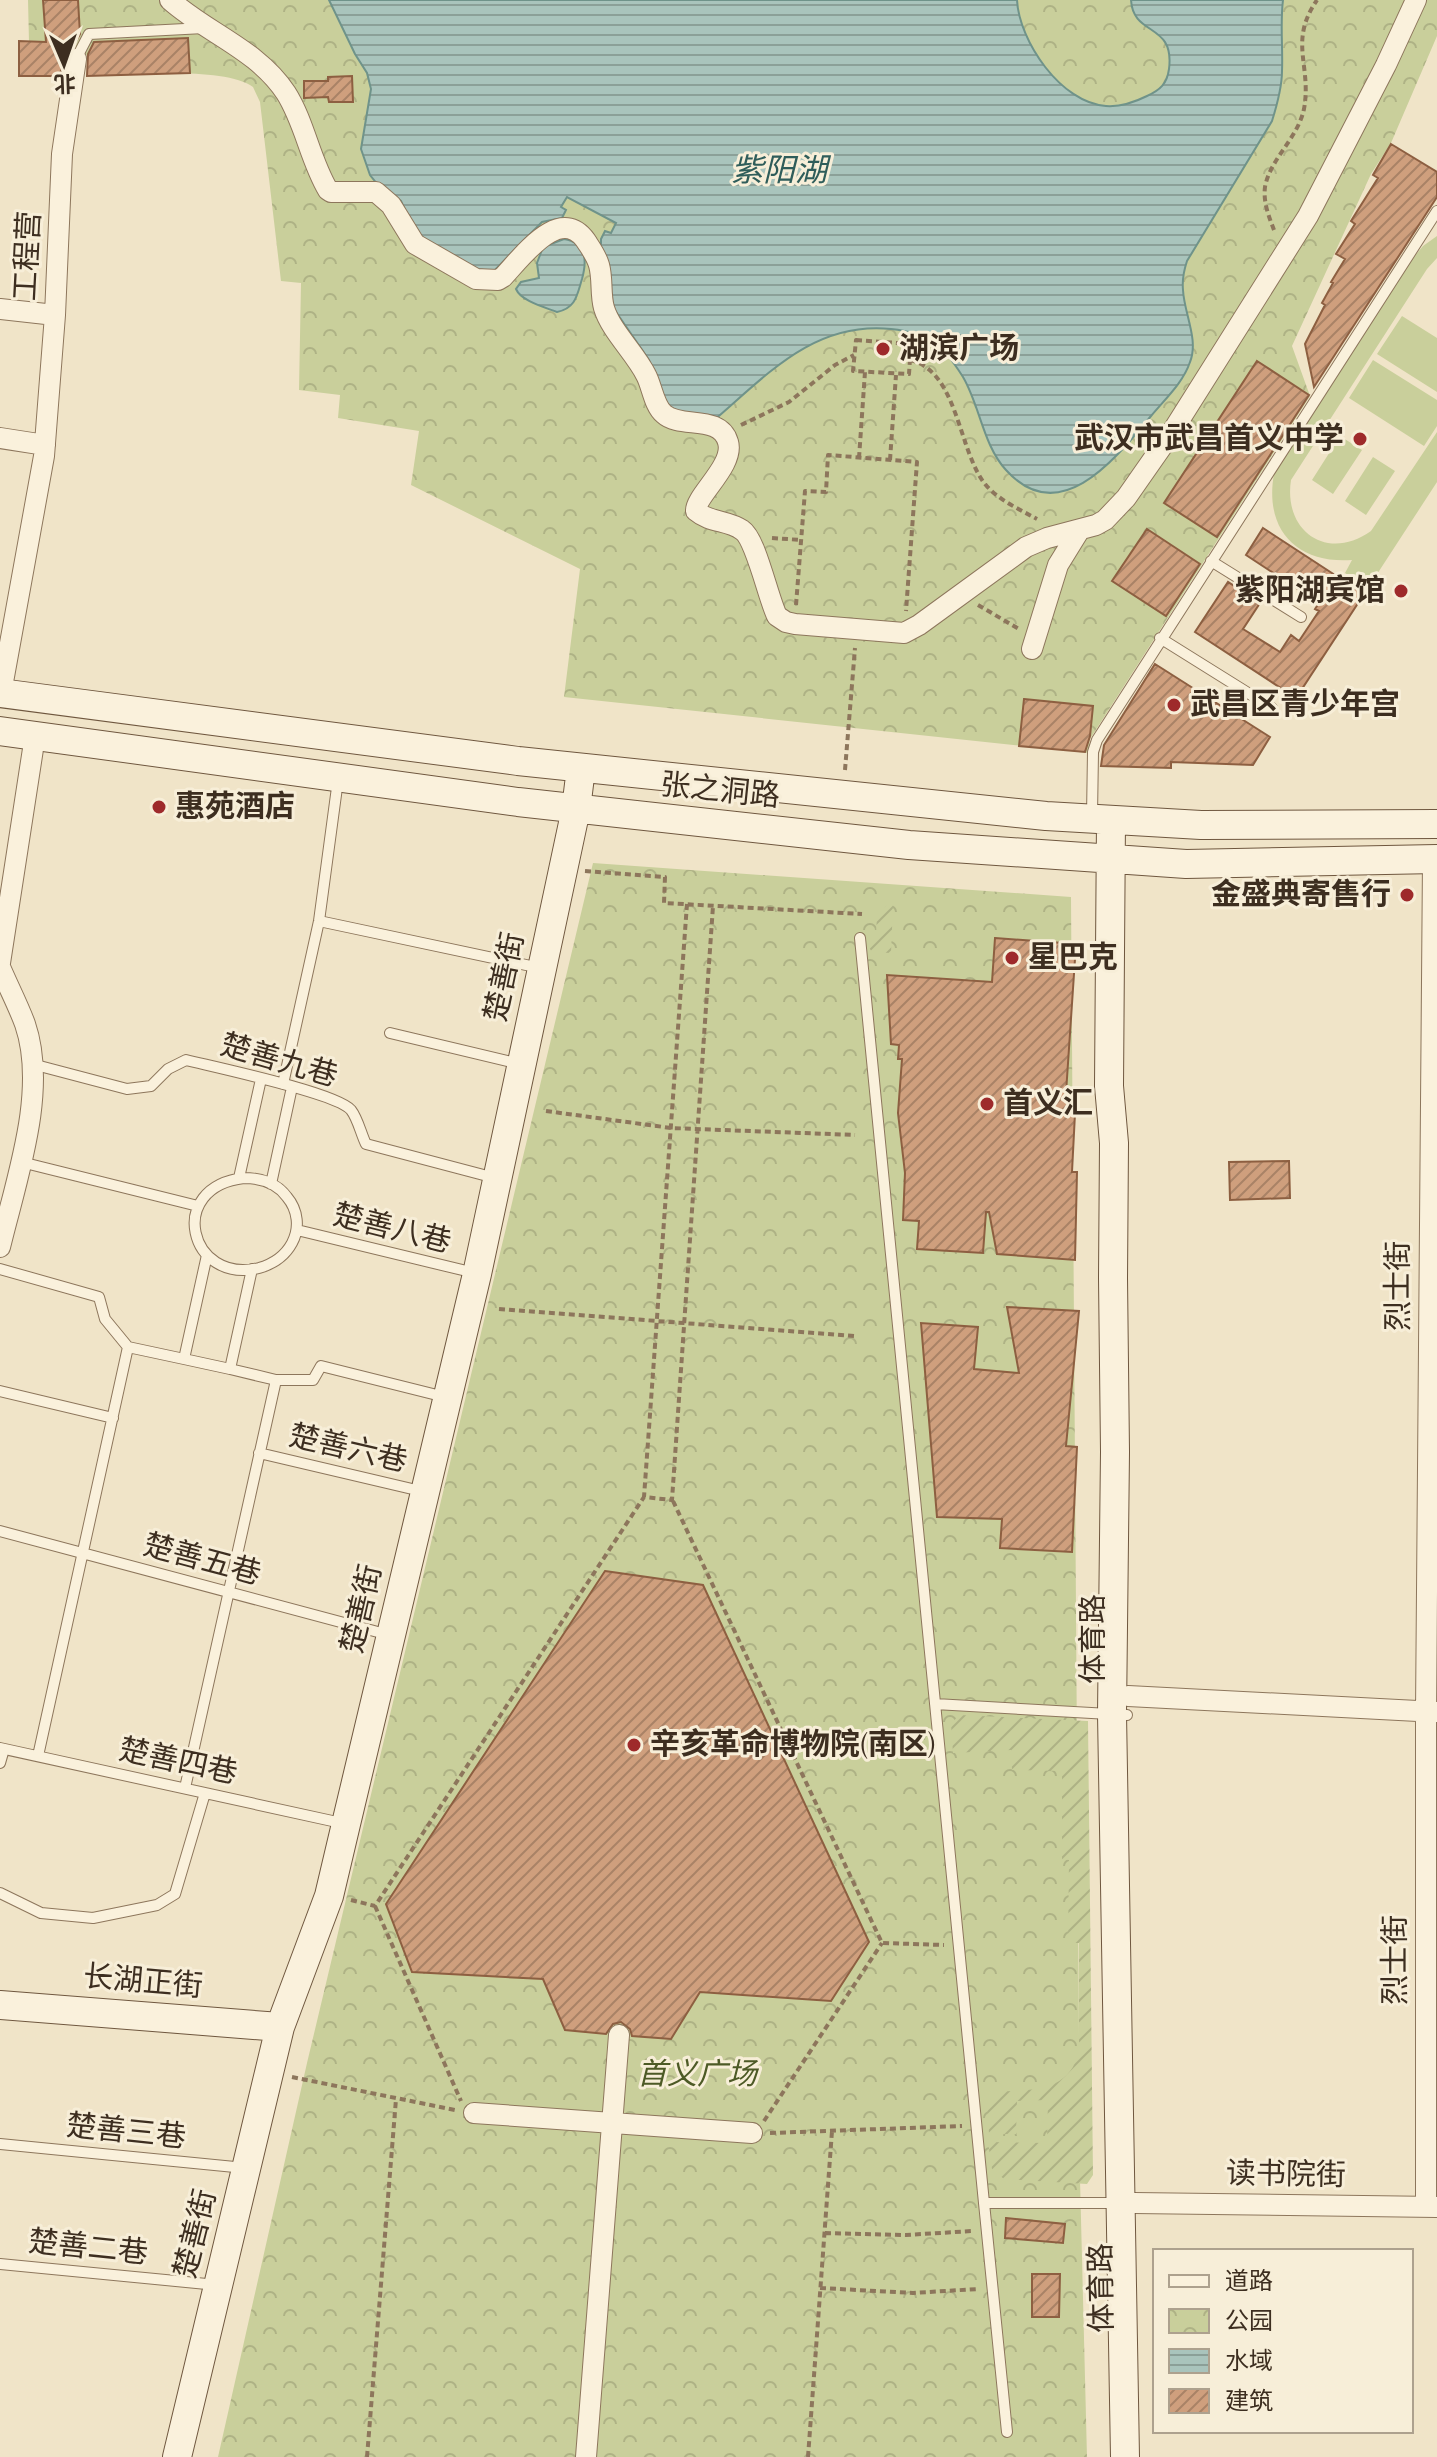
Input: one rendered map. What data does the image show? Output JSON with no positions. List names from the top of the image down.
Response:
{
  "streets": {
    "street": [
      "工程营",
      "张之洞路",
      "楚善街",
      "烈士街",
      "体育路",
      "长湖正街",
      "读书院街"
    ],
    "lane": [
      "楚善九巷",
      "楚善八巷",
      "楚善六巷",
      "楚善五巷",
      "楚善四巷",
      "楚善三巷",
      "楚善二巷"
    ]
  },
  "crossings": [
    ["工程营", "张之洞路"],
    ["张之洞路", "楚善街"],
    ["张之洞路", "烈士街"],
    ["张之洞路", "体育路"],
    ["楚善街", "楚善九巷"],
    ["楚善街", "楚善八巷"],
    ["楚善街", "楚善六巷"],
    ["楚善街", "楚善五巷"],
    ["楚善街", "楚善四巷"],
    ["楚善街", "长湖正街"],
    ["楚善街", "楚善三巷"],
    ["楚善街", "楚善二巷"],
    ["烈士街", "读书院街"],
    ["体育路", "读书院街"]
  ],
  "water": ["紫阳湖"],
  "parks": ["首义广场"],
  "places": [
    "湖滨广场",
    "武汉市武昌首义中学",
    "紫阳湖宾馆",
    "武昌区青少年宫",
    "惠苑酒店",
    "金盛典寄售行",
    "星巴克",
    "首义汇",
    "辛亥革命博物院(南区)"
  ],
  "legend": [
    "道路",
    "公园",
    "水域",
    "建筑"
  ],
  "north": "bottom"
}
